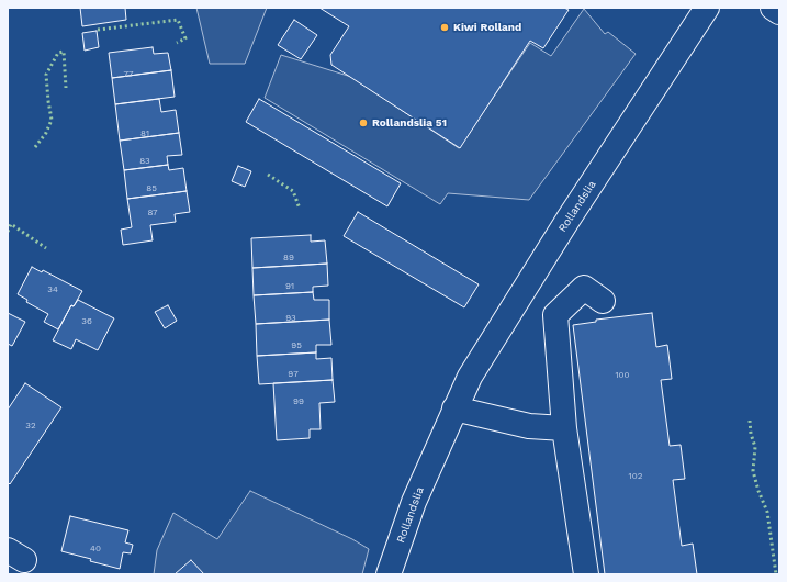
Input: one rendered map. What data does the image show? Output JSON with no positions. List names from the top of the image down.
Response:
{
  "streets": {
    "street": ["Rollandslia"]
  },
  "places": ["Kiwi Rolland", "Rollandslia 51"],
  "house_numbers": [
    "77",
    "81",
    "83",
    "85",
    "87",
    "89",
    "91",
    "34",
    "93",
    "36",
    "95",
    "97",
    "100",
    "99",
    "32",
    "102",
    "40"
  ]
}
